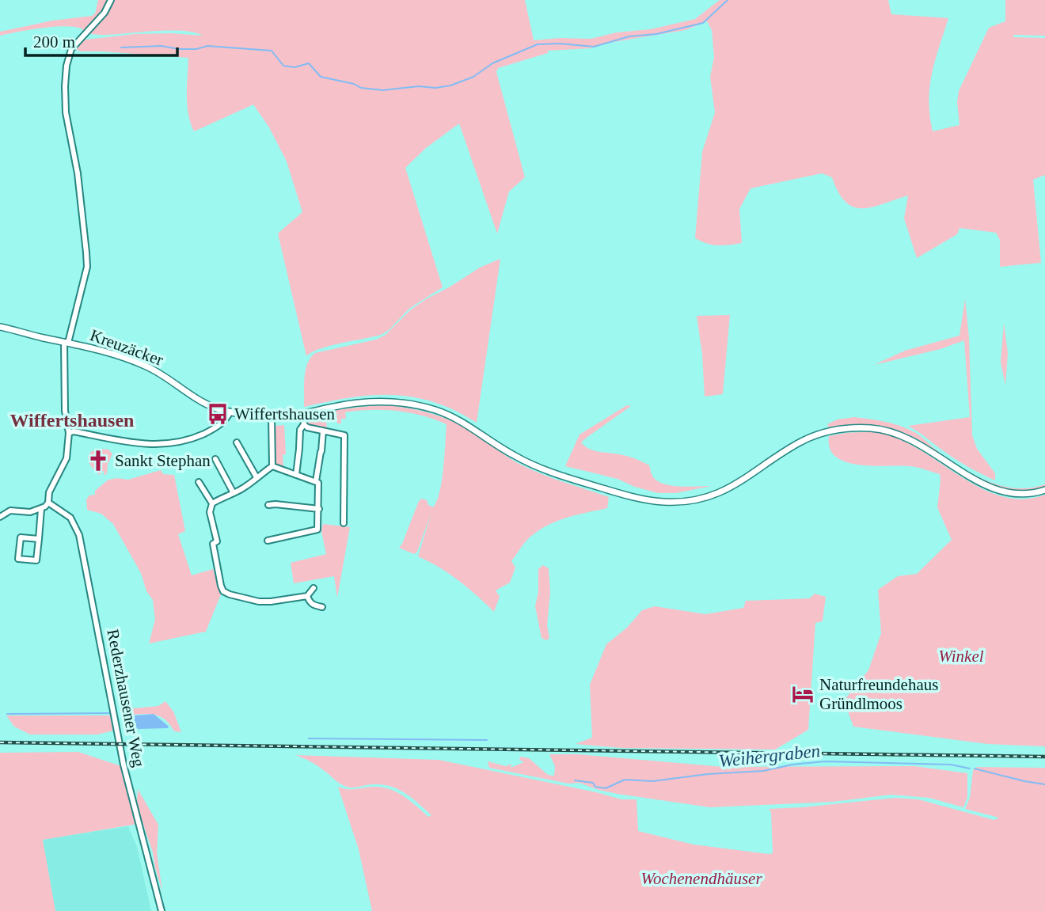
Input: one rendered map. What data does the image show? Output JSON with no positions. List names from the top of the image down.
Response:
{
  "streets": {
    "street": ["Kreuzäcker", "Rederzhausener Weg"]
  },
  "districts": ["Wiffertshausen"],
  "water": ["Weihergraben"],
  "parks": ["Winkel", "Wochenendhäuser"],
  "places": {
    "bus stop": ["Wiffertshausen"],
    "church": ["Sankt Stephan"],
    "hotel": ["Naturfreundehaus Gründlmoos"]
  },
  "scale_bar": "200 m"
}
